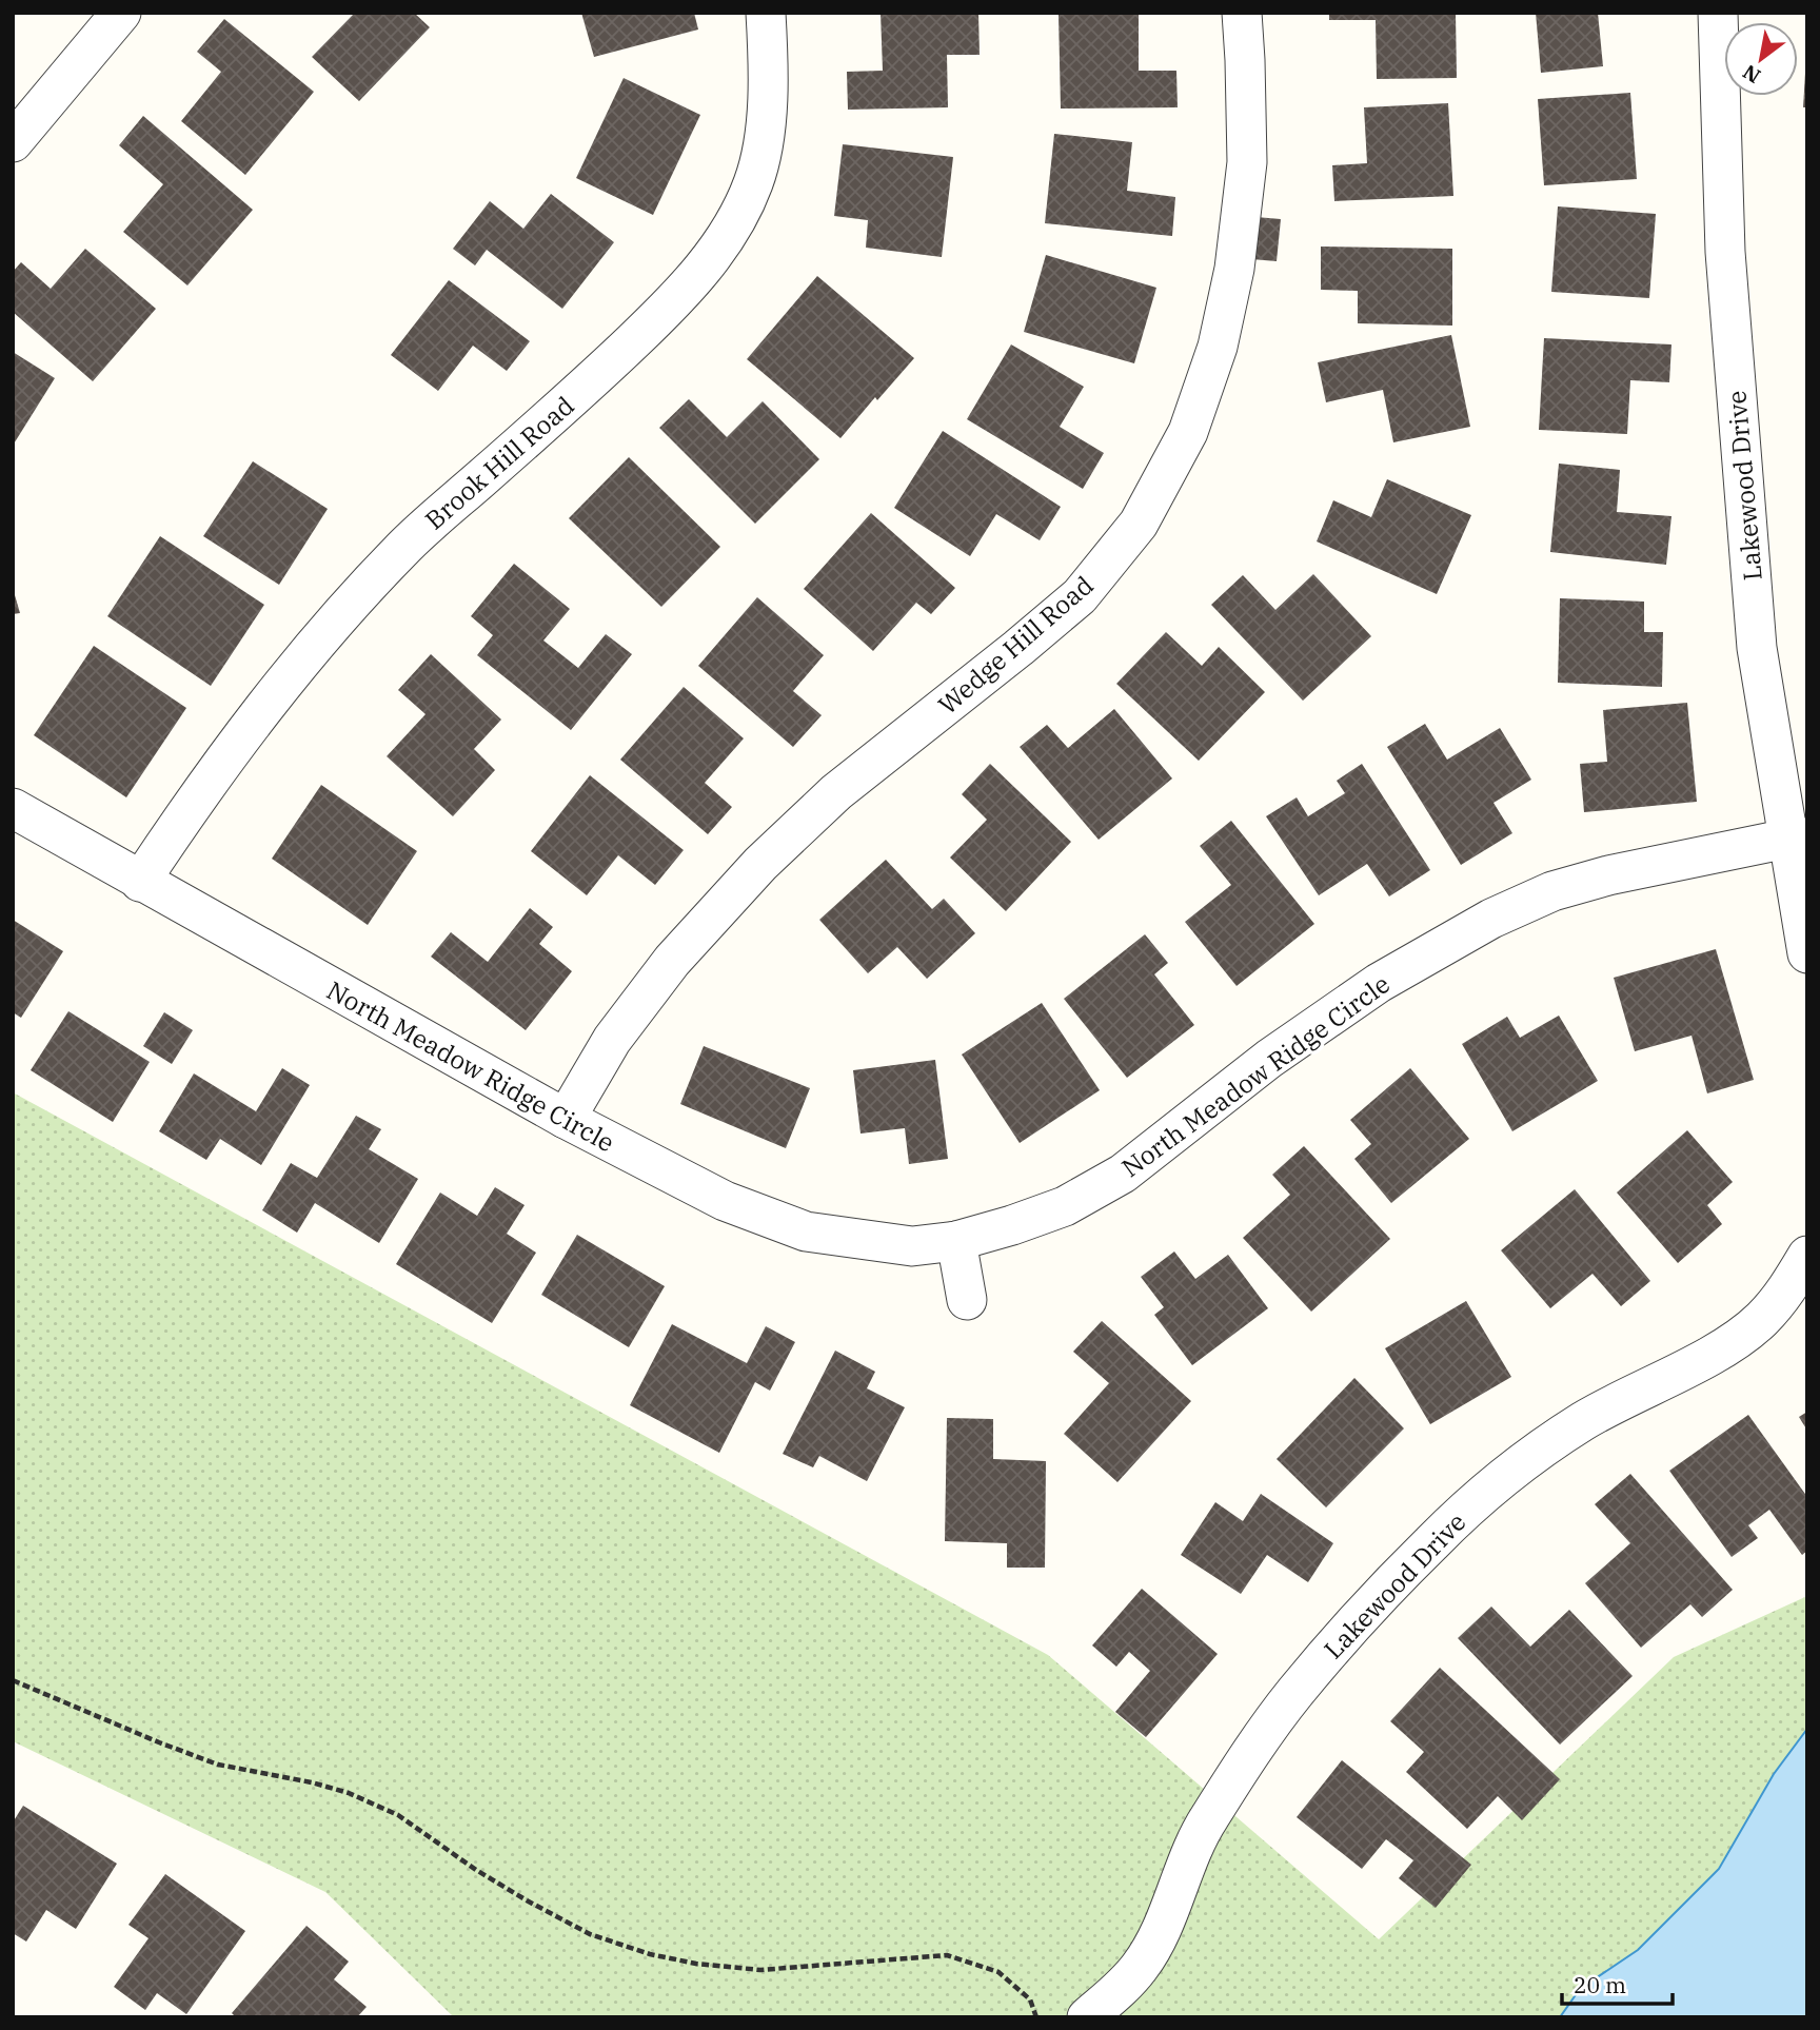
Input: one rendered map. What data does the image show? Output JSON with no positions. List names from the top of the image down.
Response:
{
  "streets": {
    "street": [
      "Brook Hill Road",
      "Lakewood Drive",
      "Wedge Hill Road",
      "North Meadow Ridge Circle"
    ]
  },
  "crossings": [
    ["Brook Hill Road", "North Meadow Ridge Circle"],
    ["Lakewood Drive", "North Meadow Ridge Circle"],
    ["Wedge Hill Road", "North Meadow Ridge Circle"]
  ],
  "scale_bar": "20 m",
  "north": "bottom left"
}
